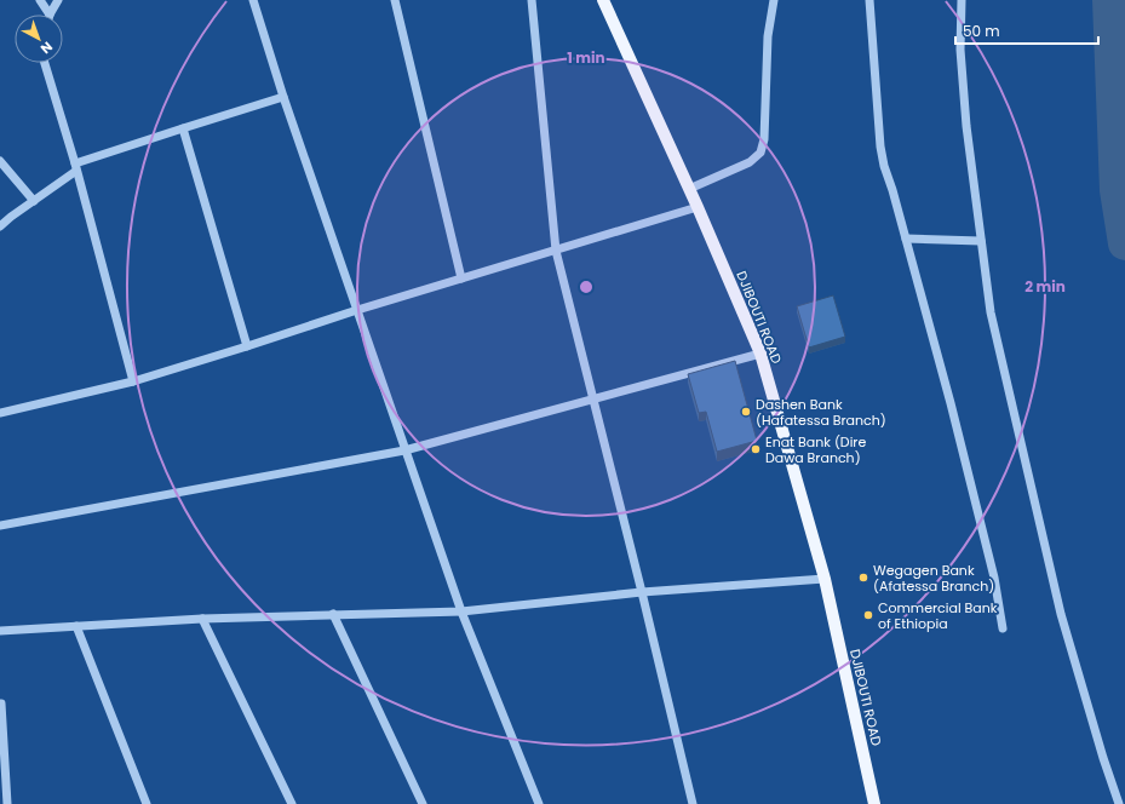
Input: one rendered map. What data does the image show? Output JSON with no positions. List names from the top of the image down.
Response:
{
  "streets": {
    "main road": ["DJIBOUTI ROAD"]
  },
  "places": [
    "Dashen Bank (Hafatessa Branch)",
    "Enat Bank (Dire Dawa Branch)",
    "Wegagen Bank (Afatessa Branch)",
    "Commercial Bank of Ethiopia"
  ],
  "scale_bar": "50 m",
  "north": "bottom right",
  "rings": ["1 min", "2 min"]
}
